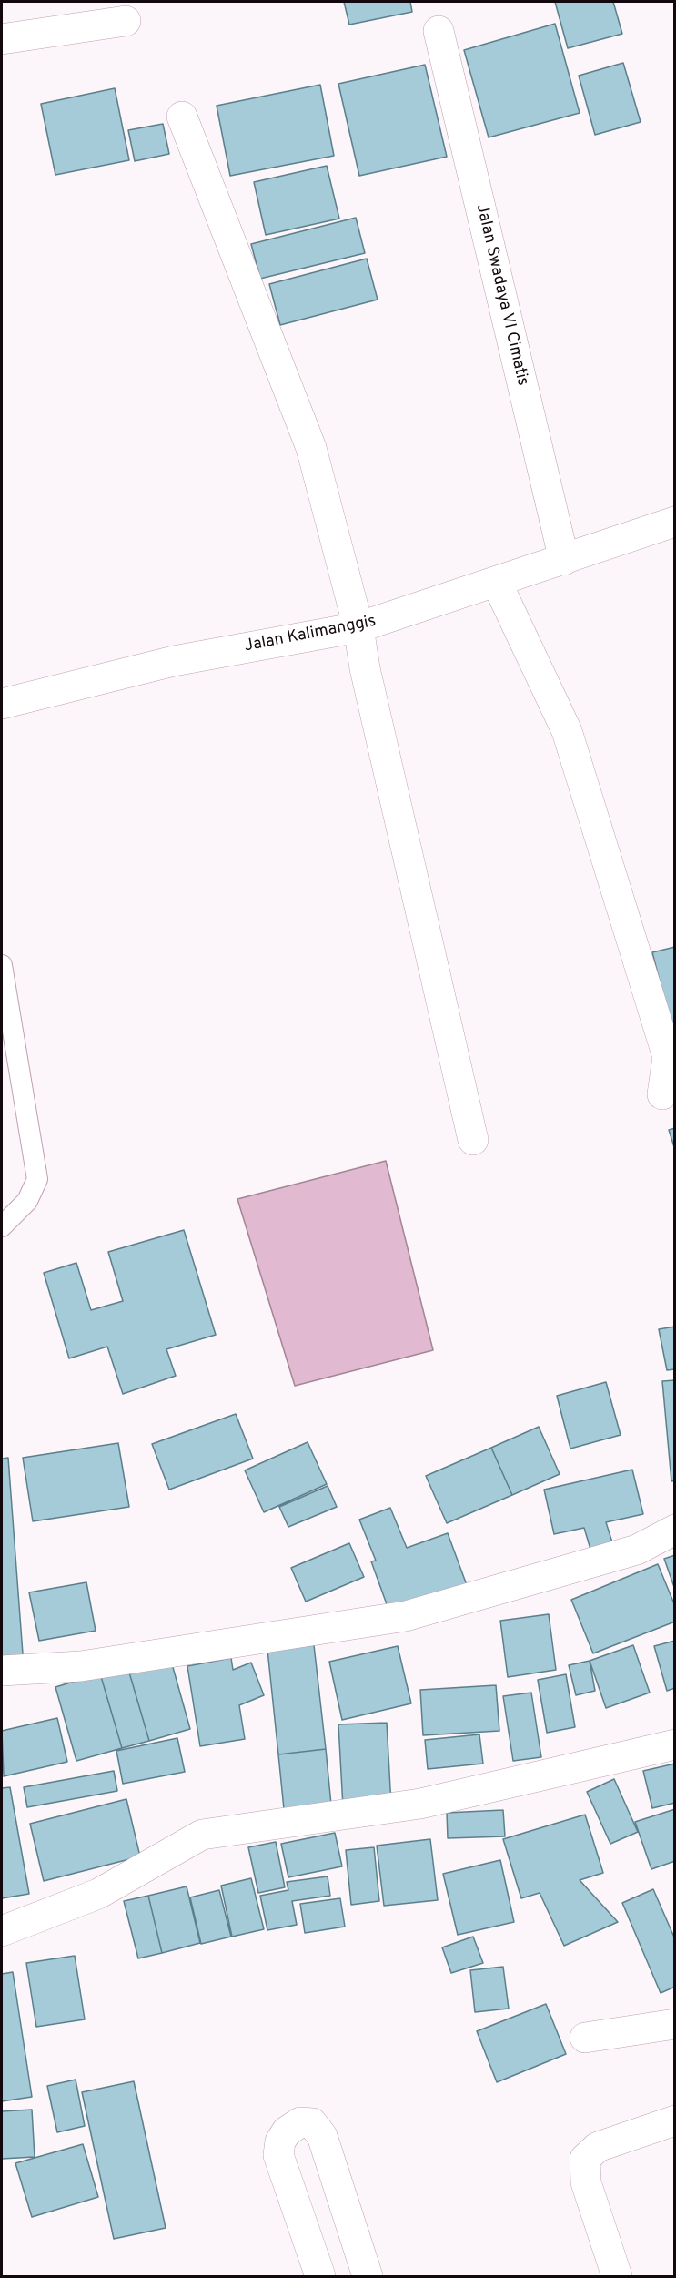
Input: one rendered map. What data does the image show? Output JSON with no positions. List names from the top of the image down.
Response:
{
  "streets": {
    "street": ["Jalan Swadaya VI Cimatis", "Jalan Kalimanggis"]
  },
  "crossings": [
    ["Jalan Swadaya VI Cimatis", "Jalan Kalimanggis"]
  ]
}
